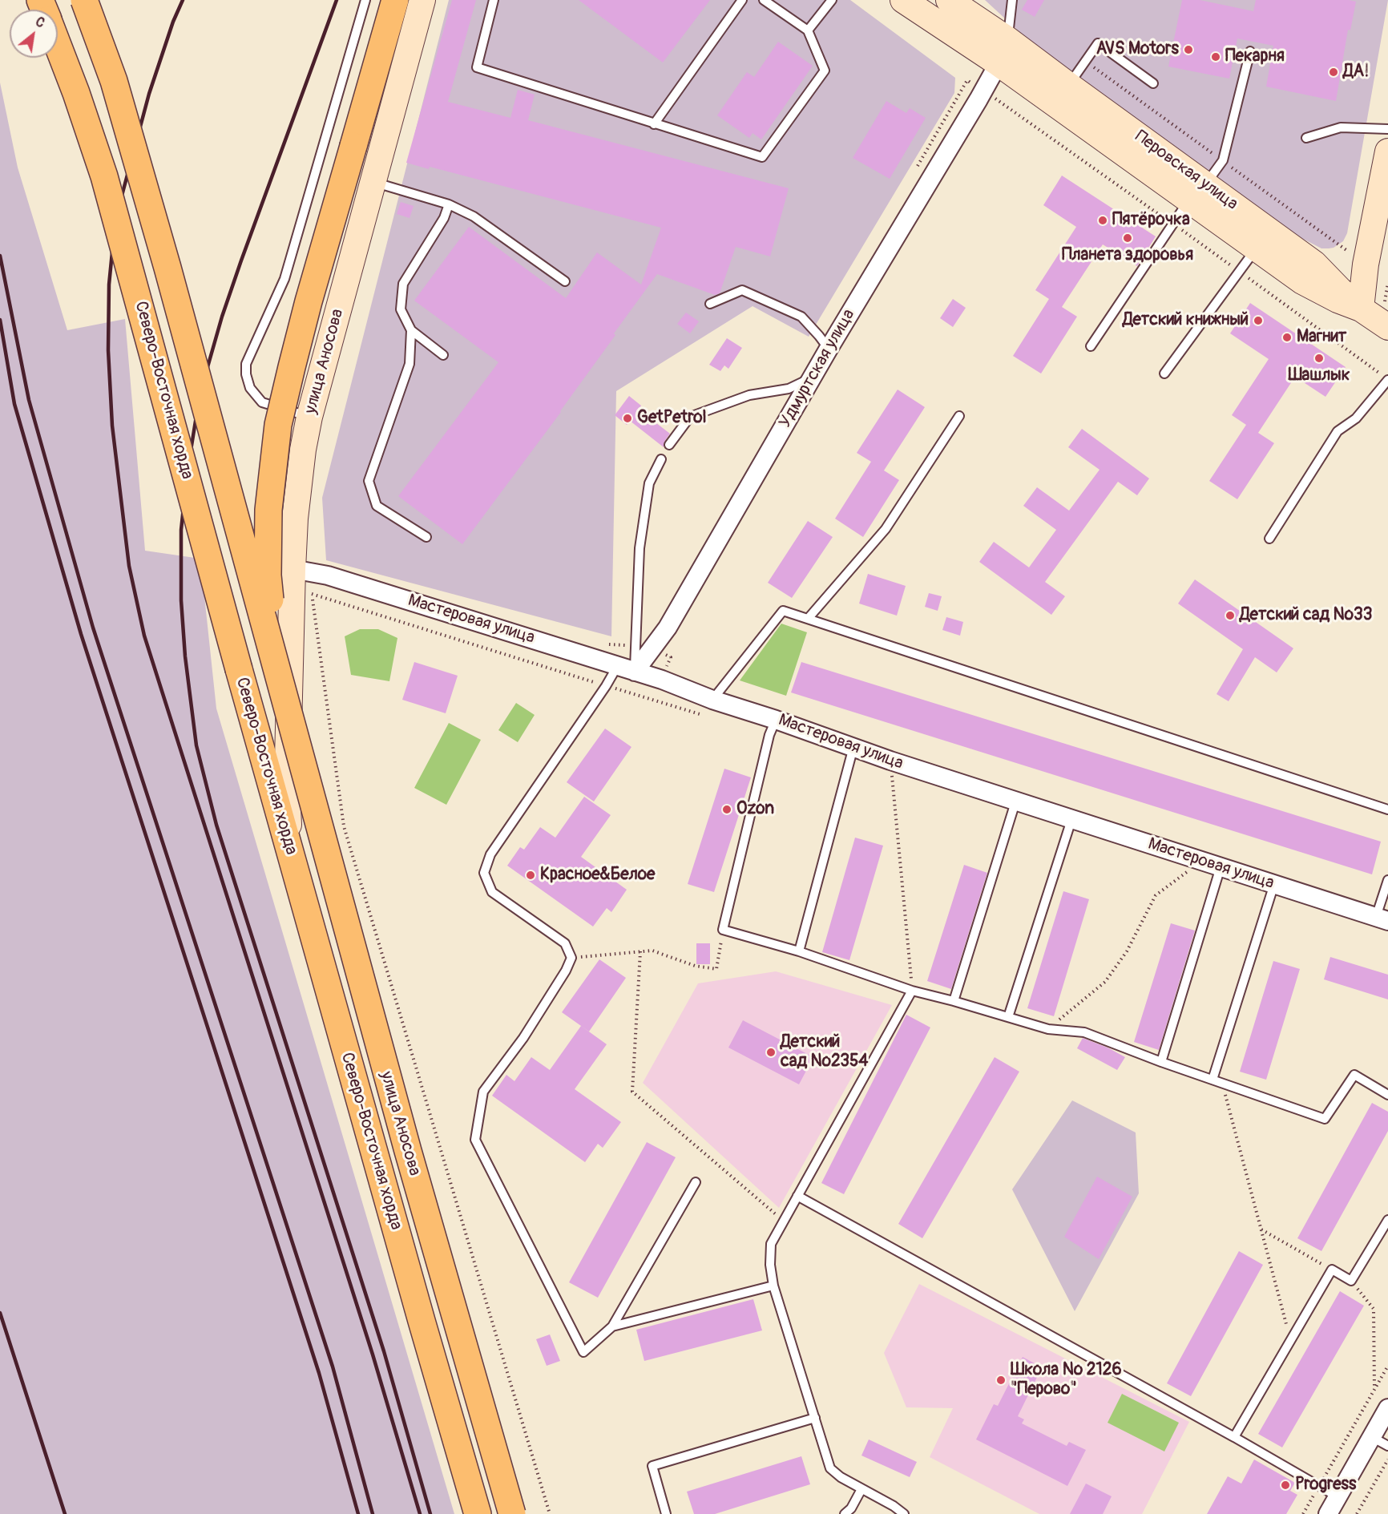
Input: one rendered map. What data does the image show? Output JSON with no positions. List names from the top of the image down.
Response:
{
  "streets": {
    "main road": ["Северо-Восточная хорда"],
    "street": [
      "Перовская улица",
      "улица Аносова",
      "Удмуртская улица",
      "Мастеровая улица"
    ]
  },
  "crossings": [
    ["Перовская улица", "Удмуртская улица"],
    ["улица Аносова", "Северо-Восточная хорда"],
    ["улица Аносова", "Мастеровая улица"],
    ["Удмуртская улица", "Мастеровая улица"]
  ],
  "places": [
    "AVS Motors",
    "Пекарня",
    "ДА!",
    "Пятёрочка",
    "Планета здоровья",
    "Детский книжный",
    "Магнит",
    "Шашлык",
    "GetPetrol",
    "Детский сад №33",
    "Ozon",
    "Красное&Белое",
    "Детский сад №2354",
    "Школа № 2126 \"Перово\"",
    "Progress"
  ],
  "north": "top right"
}
